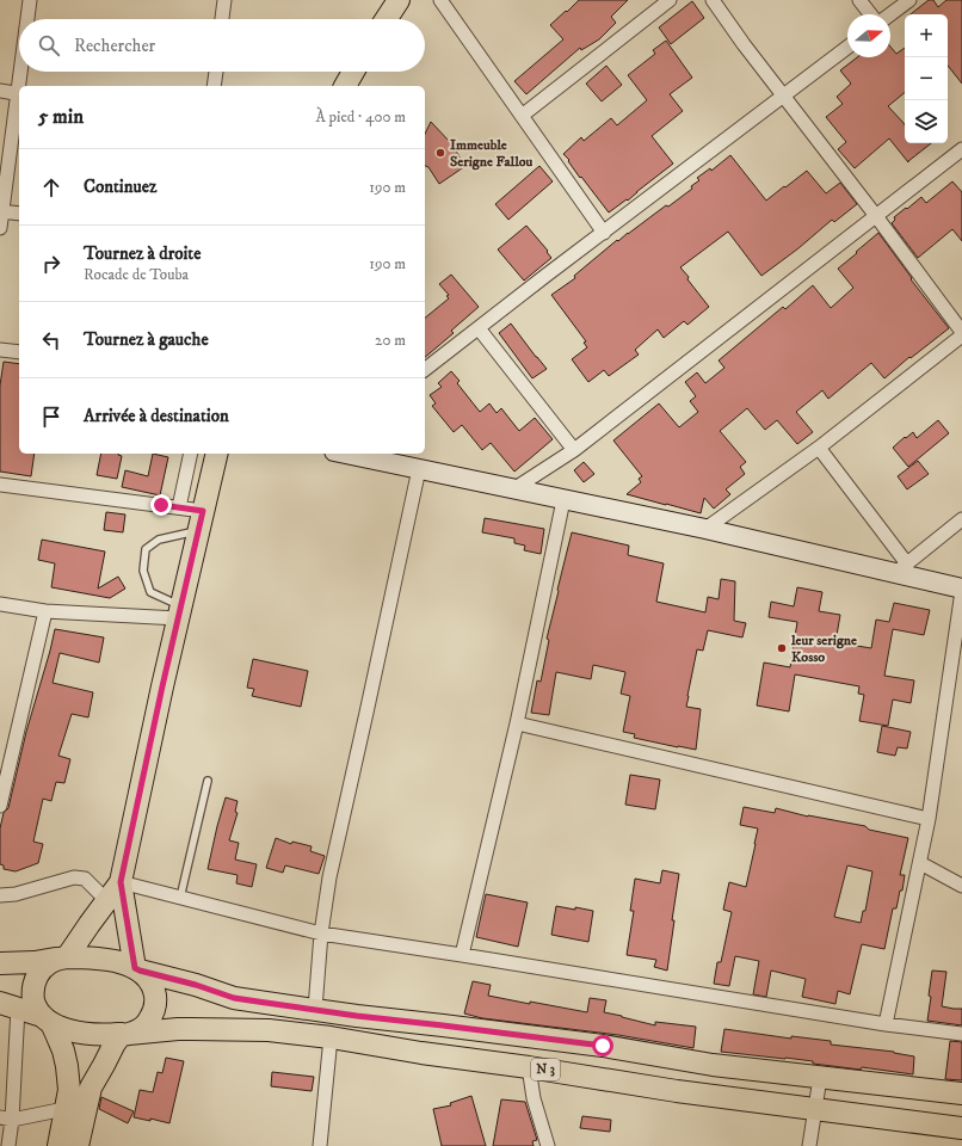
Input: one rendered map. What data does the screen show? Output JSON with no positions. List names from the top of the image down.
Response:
{
  "streets": {
    "main road": ["N 3"]
  },
  "places": ["Immeuble Serigne Fallou", "leur serigne Kosso"],
  "north": "right",
  "page": {
    "map_buttons": ["+", "−"],
    "search": "Rechercher",
    "heading": ["5 min", "À pied · 400 m"],
    "list": [
      ["Continuez", "190 m"],
      ["Tournez à droite", "Rocade de Touba", "190 m"],
      ["Tournez à gauche", "20 m"],
      "Arrivée à destination"
    ]
  }
}
